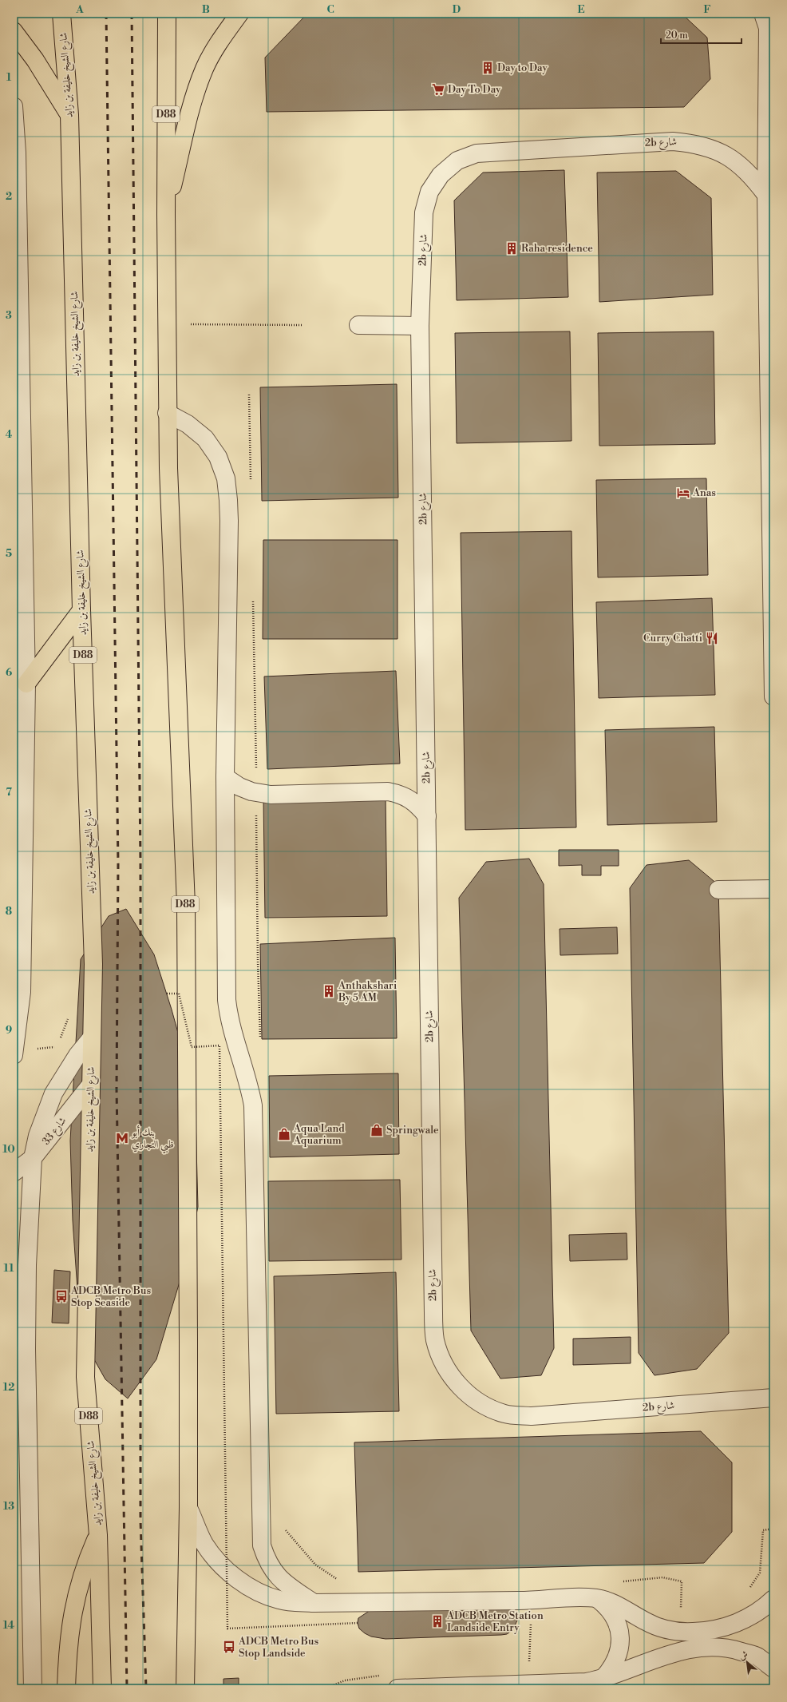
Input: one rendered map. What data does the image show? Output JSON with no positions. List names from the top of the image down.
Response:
{
  "streets": {
    "main road": ["شارع الشيخ خليفة بن زايد", "D88"],
    "street": ["2b شارع", "شارع 33"]
  },
  "crossings": [
    ["شارع الشيخ خليفة بن زايد", "شارع 33"]
  ],
  "places": {
    "building": [
      "Day to Day",
      "Raha residence",
      "Anthakshari By 5 AM",
      "ADCB Metro Station Landside Entry"
    ],
    "supermarket": ["Day To Day"],
    "hotel": ["Anas"],
    "restaurant": ["Curry Chatti"],
    "shop": ["Springwale", "Aqua Land Aquarium"],
    "metro station": ["بنك أبو ظبي التجاري"],
    "bus stop": ["ADCB Metro Bus Stop Seaside", "ADCB Metro Bus Stop Landside"]
  },
  "scale_bar": "20 m",
  "north": "top left",
  "grid": {
    "columns": [
      "A",
      "B",
      "C",
      "D",
      "E",
      "F"
    ],
    "rows": [
      "1",
      "2",
      "3",
      "4",
      "5",
      "6",
      "7",
      "8",
      "9",
      "10",
      "11",
      "12",
      "13",
      "14"
    ]
  }
}
